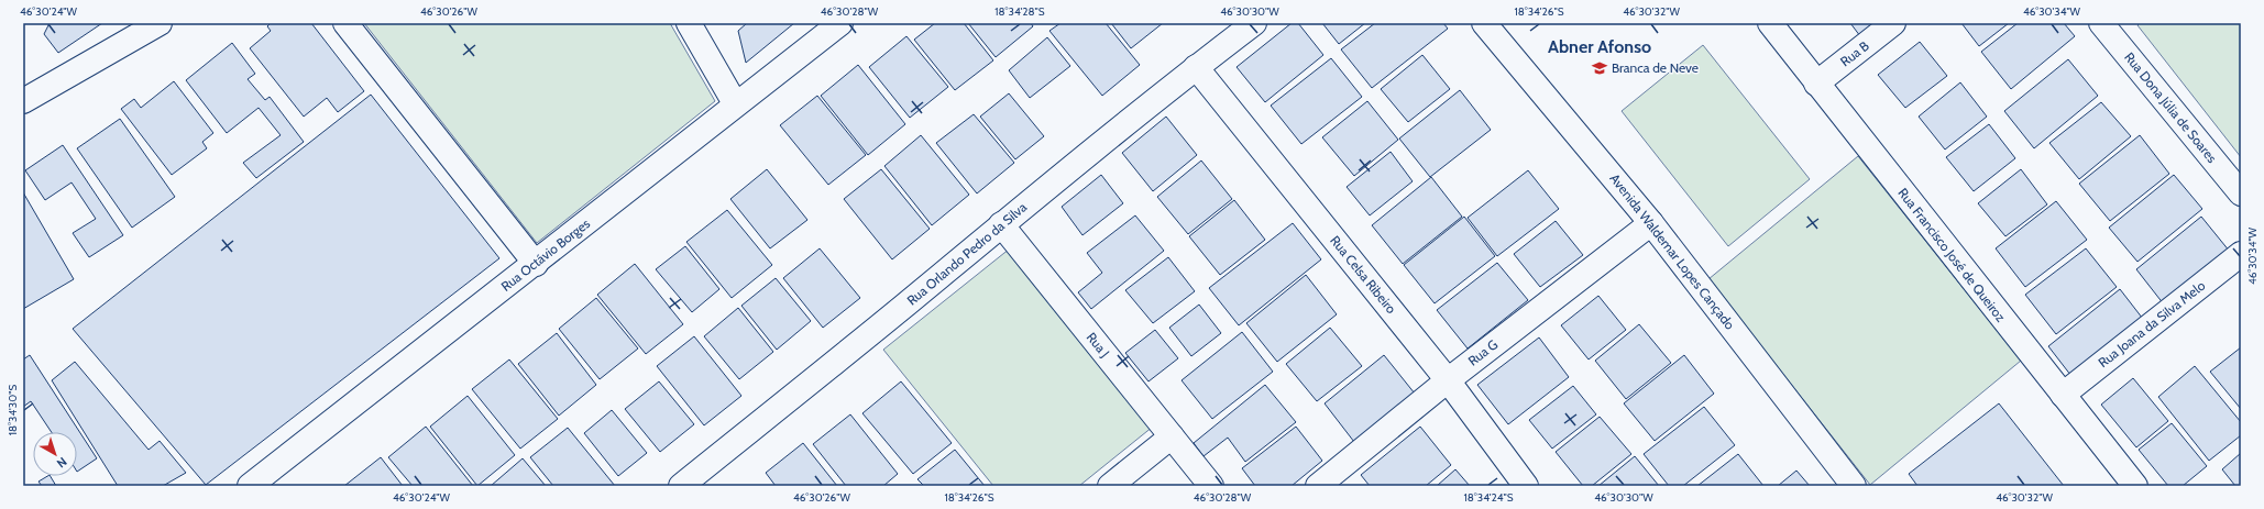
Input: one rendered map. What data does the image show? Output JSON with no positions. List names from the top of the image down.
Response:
{
  "streets": {
    "street": [
      "Rua B",
      "Rua Dona Júlia de Soares",
      "Avenida Waldemar Lopes Cançado",
      "Rua Orlando Pedro da Silva",
      "Rua Octávio Borges",
      "Rua Francisco José de Queiroz",
      "Rua Celsa Ribeiro",
      "Rua Joana da Silva Melo",
      "Rua J",
      "Rua G"
    ]
  },
  "crossings": [
    ["Rua B", "Rua Francisco José de Queiroz"],
    ["Avenida Waldemar Lopes Cançado", "Rua G"],
    ["Rua Orlando Pedro da Silva", "Rua Celsa Ribeiro"],
    ["Rua Orlando Pedro da Silva", "Rua J"],
    ["Rua Francisco José de Queiroz", "Rua Joana da Silva Melo"],
    ["Rua Celsa Ribeiro", "Rua G"]
  ],
  "districts": ["Abner Afonso"],
  "places": {
    "school or university": ["Branca de Neve"]
  },
  "north": "bottom right",
  "coordinates": [
    "46°30'24\"W",
    "46°30'26\"W",
    "46°30'28\"W",
    "18°34'28\"S",
    "46°30'30\"W",
    "18°34'26\"S",
    "46°30'32\"W",
    "46°30'34\"W",
    "18°34'30\"S",
    "18°34'24\"S"
  ]
}
